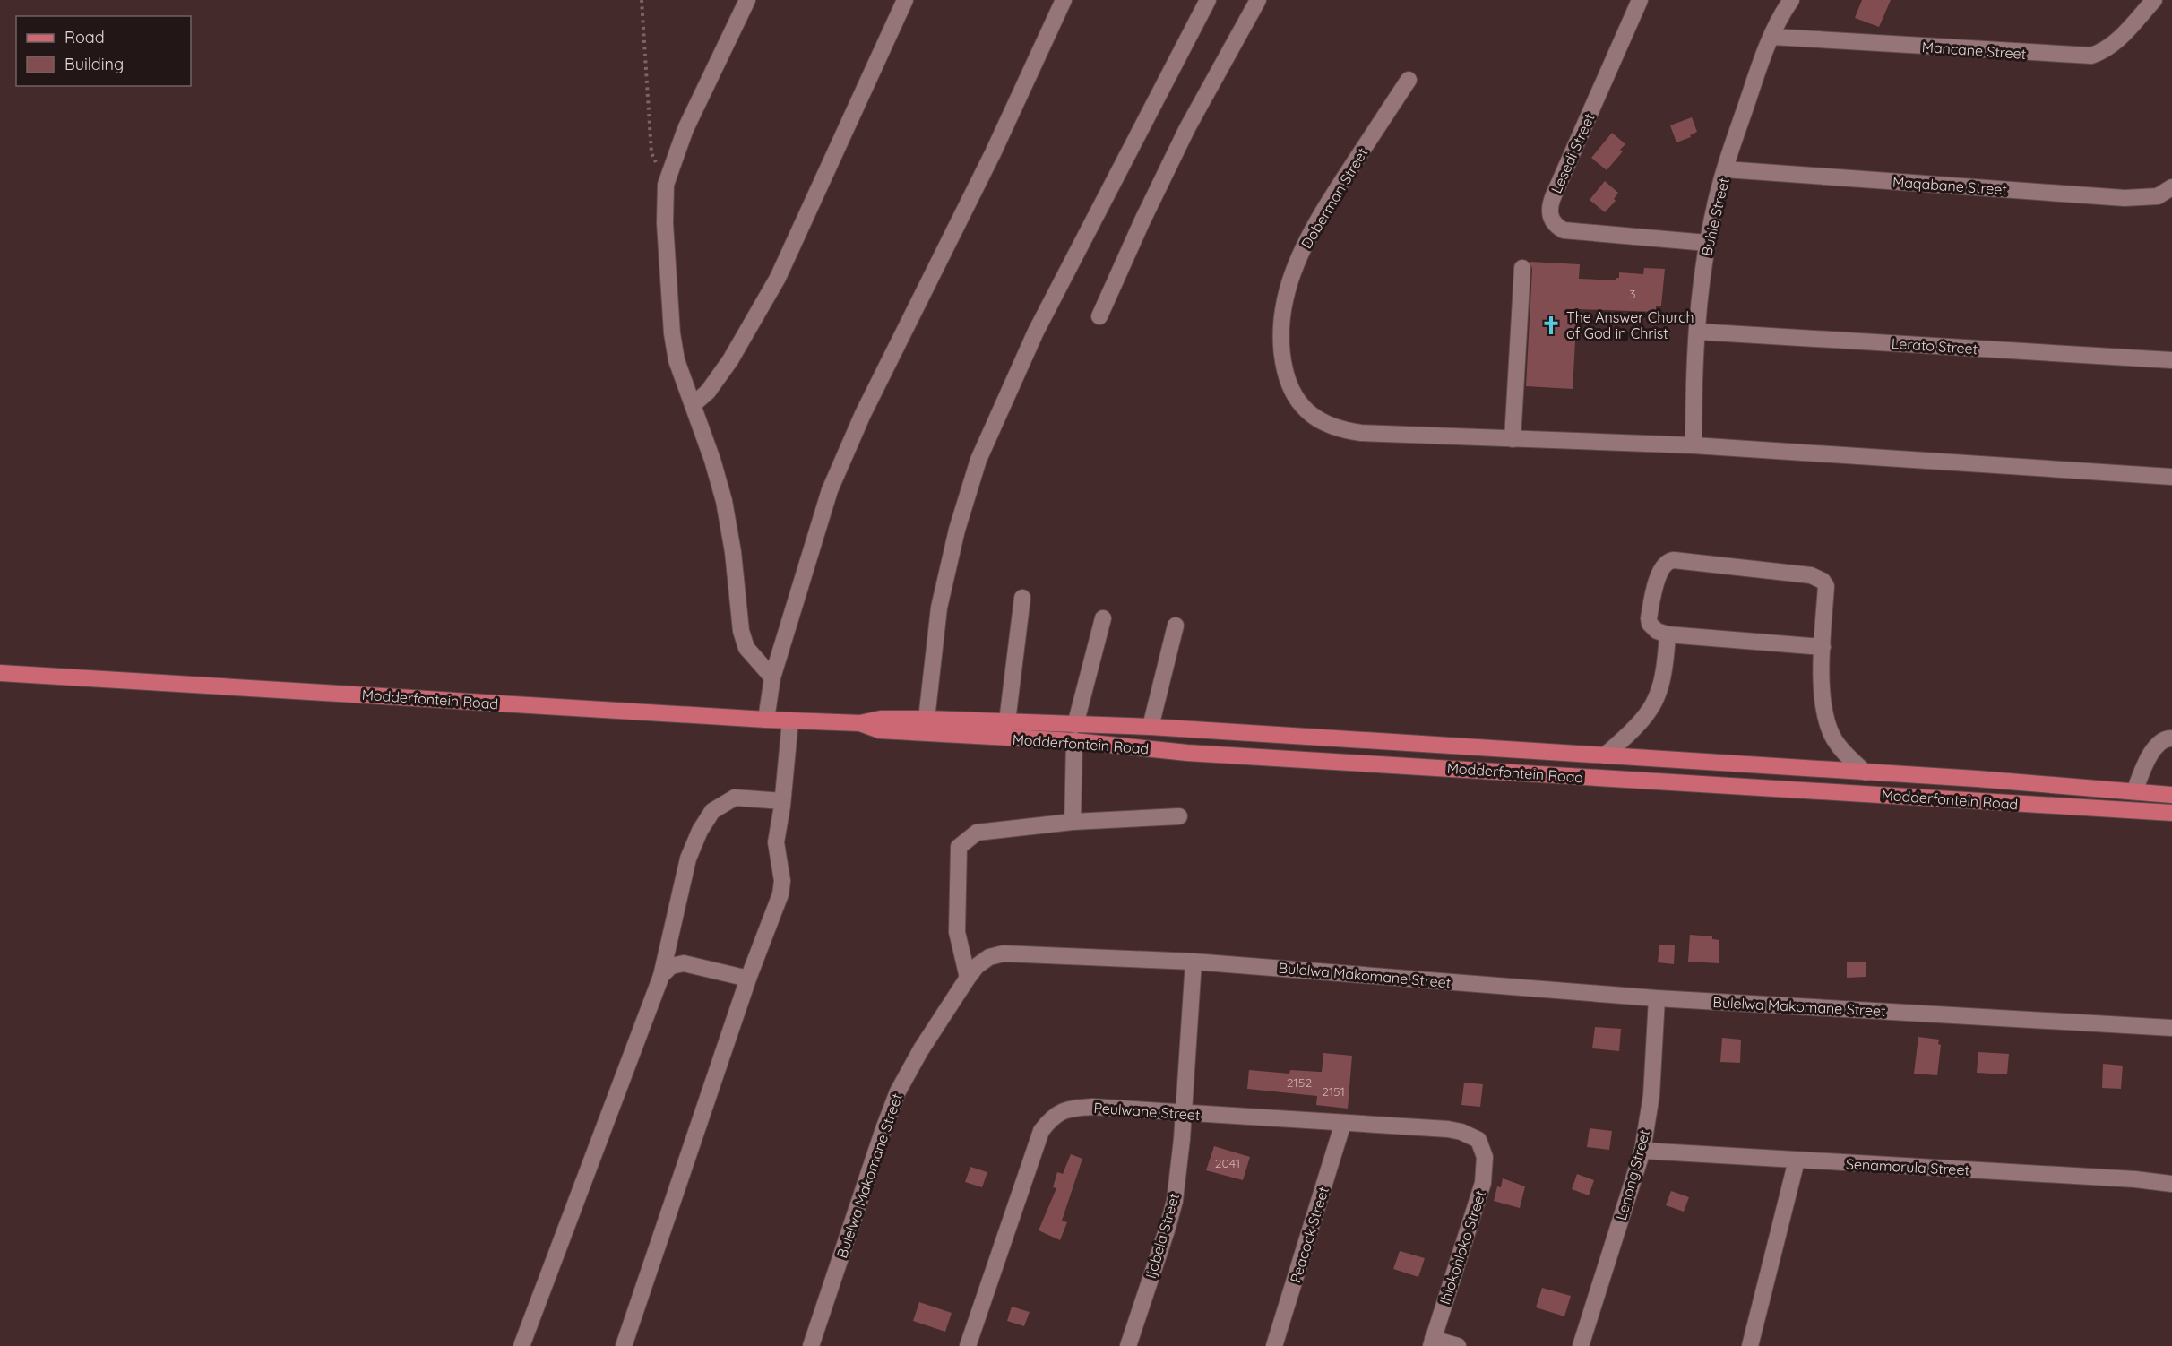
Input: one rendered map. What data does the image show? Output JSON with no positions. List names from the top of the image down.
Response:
{
  "streets": {
    "main road": ["Modderfontein Road"],
    "street": [
      "Mancane Street",
      "Lesedi Street",
      "Maqabane Street",
      "Doberman Street",
      "Buhle Street",
      "Lerato Street",
      "Bulelwa Makomane Street",
      "Peulwane Street",
      "Senamorula Street",
      "Lenong Street",
      "Peacock Street",
      "Ijobela Street",
      "Ihlokohloko Street"
    ]
  },
  "crossings": [
    ["Mancane Street", "Buhle Street"],
    ["Lesedi Street", "Buhle Street"],
    ["Maqabane Street", "Buhle Street"],
    ["Buhle Street", "Lerato Street"],
    ["Bulelwa Makomane Street", "Lenong Street"],
    ["Bulelwa Makomane Street", "Ijobela Street"],
    ["Peulwane Street", "Peacock Street"],
    ["Peulwane Street", "Ijobela Street"],
    ["Peulwane Street", "Ihlokohloko Street"],
    ["Senamorula Street", "Lenong Street"]
  ],
  "places": {
    "church": ["The Answer Church of God in Christ"]
  },
  "house_numbers": [
    "3",
    "2152",
    "2151",
    "2041"
  ],
  "legend": ["Road", "Building"]
}
